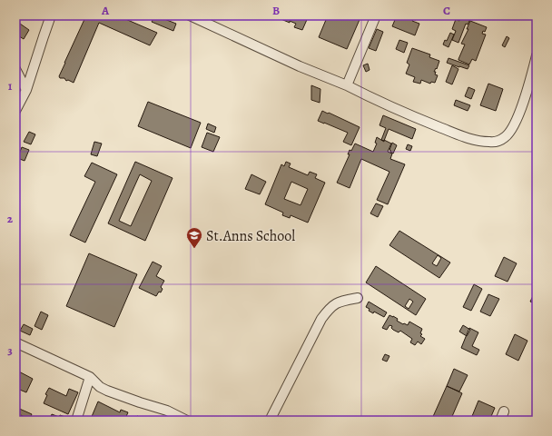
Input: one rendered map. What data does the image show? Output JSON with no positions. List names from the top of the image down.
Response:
{
  "places": {
    "school or university": ["St.Anns School"]
  },
  "grid": {
    "columns": ["A", "B", "C"],
    "rows": ["1", "2", "3"]
  }
}
